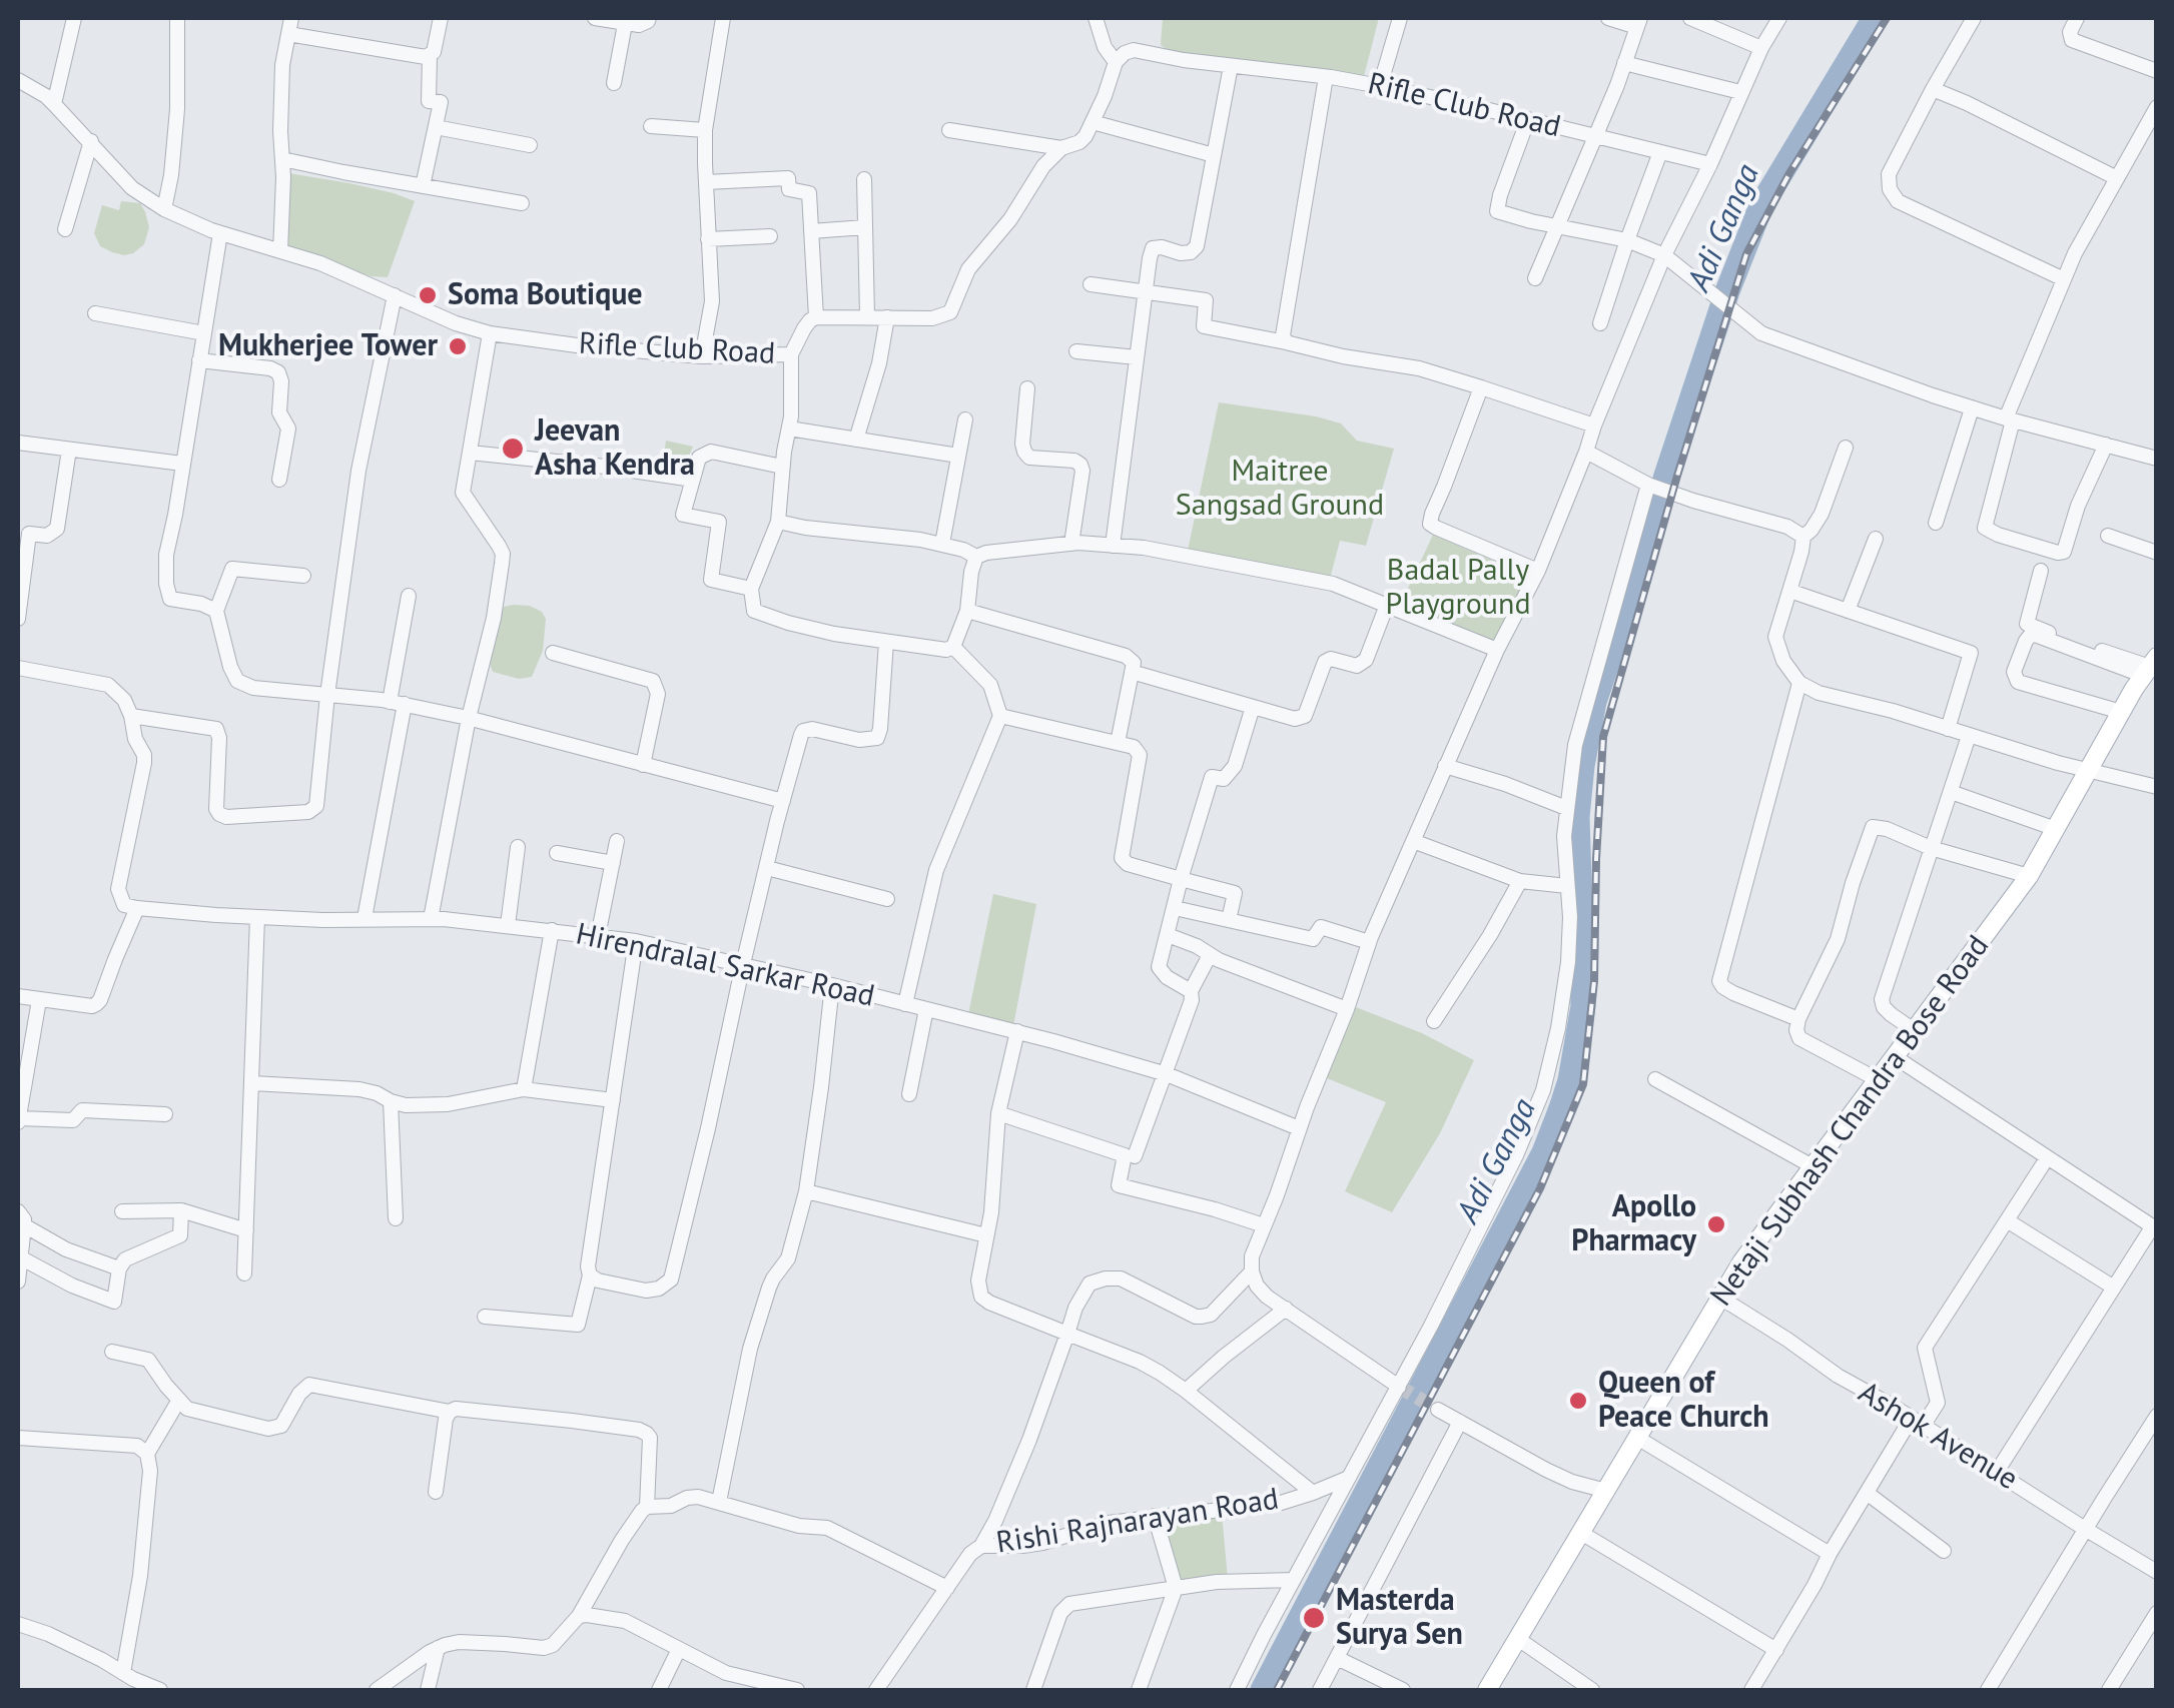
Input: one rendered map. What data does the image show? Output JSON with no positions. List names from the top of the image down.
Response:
{
  "streets": {
    "main road": ["Netaji Subhash Chandra Bose Road"],
    "street": [
      "Rifle Club Road",
      "Hirendralal Sarkar Road",
      "Ashok Avenue",
      "Rishi Rajnarayan Road"
    ]
  },
  "crossings": [
    ["Netaji Subhash Chandra Bose Road", "Ashok Avenue"]
  ],
  "water": ["Adi Ganga"],
  "parks": ["Maitree Sangsad Ground", "Badal Pally Playground"],
  "places": [
    "Soma Boutique",
    "Mukherjee Tower",
    "Jeevan Asha Kendra",
    "Apollo Pharmacy",
    "Queen of Peace Church",
    "Masterda Surya Sen"
  ]
}
